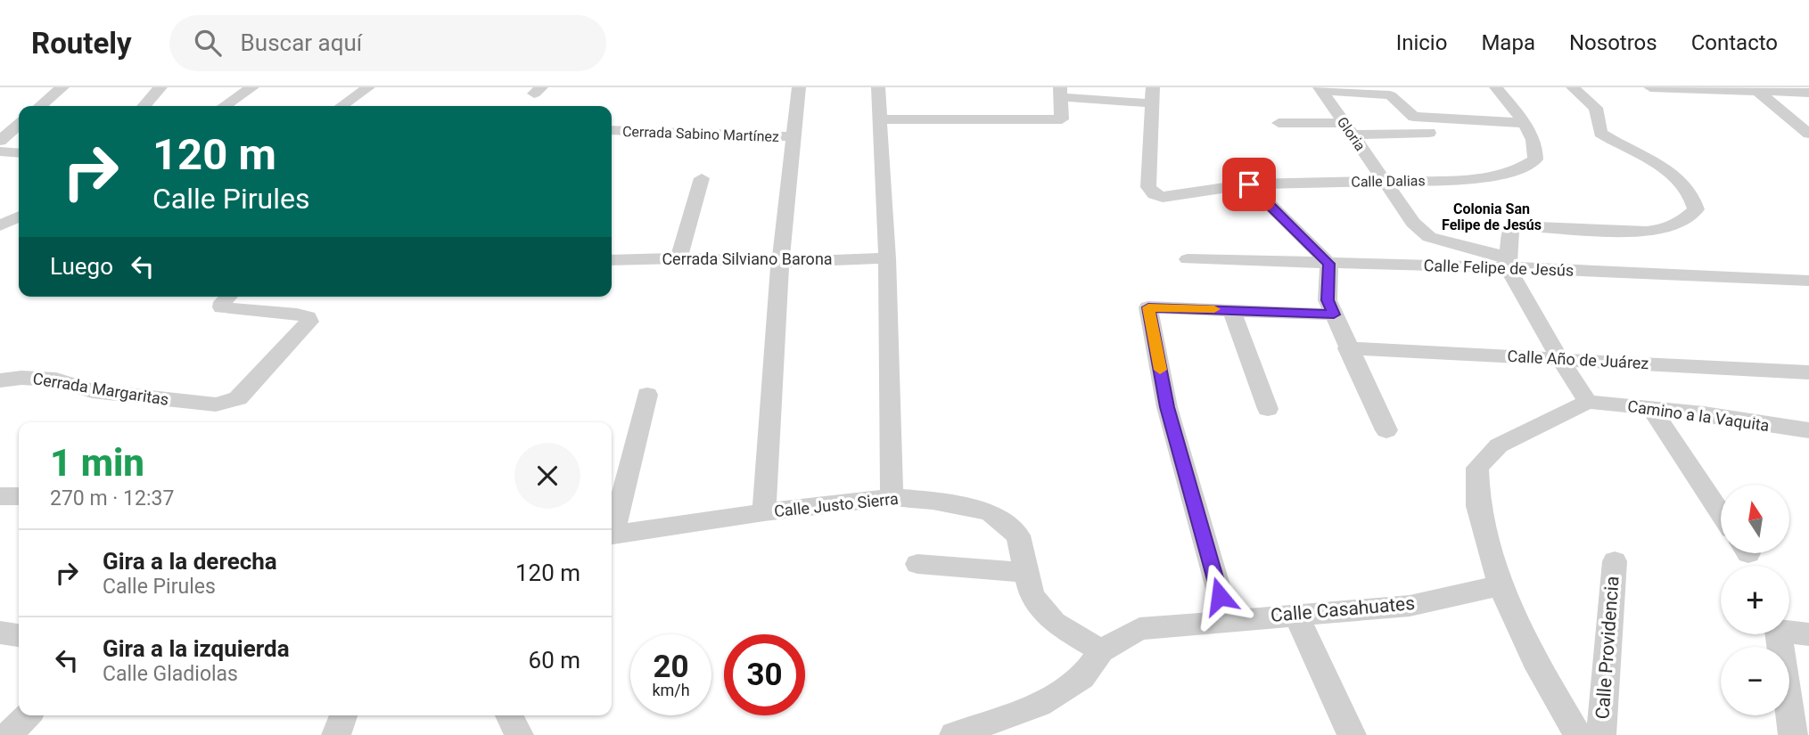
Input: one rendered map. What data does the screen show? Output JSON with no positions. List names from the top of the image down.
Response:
{
  "streets": {
    "street": [
      "Cerrada Sabino Martínez",
      "Gloria",
      "Calle Dalias",
      "Cerrada Silviano Barona",
      "Calle Felipe de Jesús",
      "Calle Año de Juárez",
      "Cerrada Margaritas",
      "Camino a la Vaquita",
      "Calle Justo Sierra",
      "Calle Casahuates",
      "Calle Providencia"
    ]
  },
  "crossings": [
    ["Gloria", "Calle Dalias"],
    ["Gloria", "Calle Felipe de Jesús"],
    ["Calle Justo Sierra", "Calle Casahuates"]
  ],
  "districts": ["Colonia San Felipe de Jesús"],
  "north": "top",
  "page": {
    "header": "Routely",
    "search": "Buscar aquí",
    "nav": [
      "Inicio",
      "Mapa",
      "Nosotros",
      "Contacto"
    ],
    "turn": ["120 m", "Calle Pirules"],
    "then": "Luego",
    "heading": ["1 min", "270 m · 12:37"],
    "map_buttons": ["+", "−"],
    "list": [
      {
        "name": "Gira a la derecha",
        "note": "Calle Pirules",
        "value": "120 m"
      },
      {
        "name": "Gira a la izquierda",
        "note": "Calle Gladiolas",
        "value": "60 m"
      }
    ],
    "speed": "20 km/h",
    "limit": "30"
  }
}
